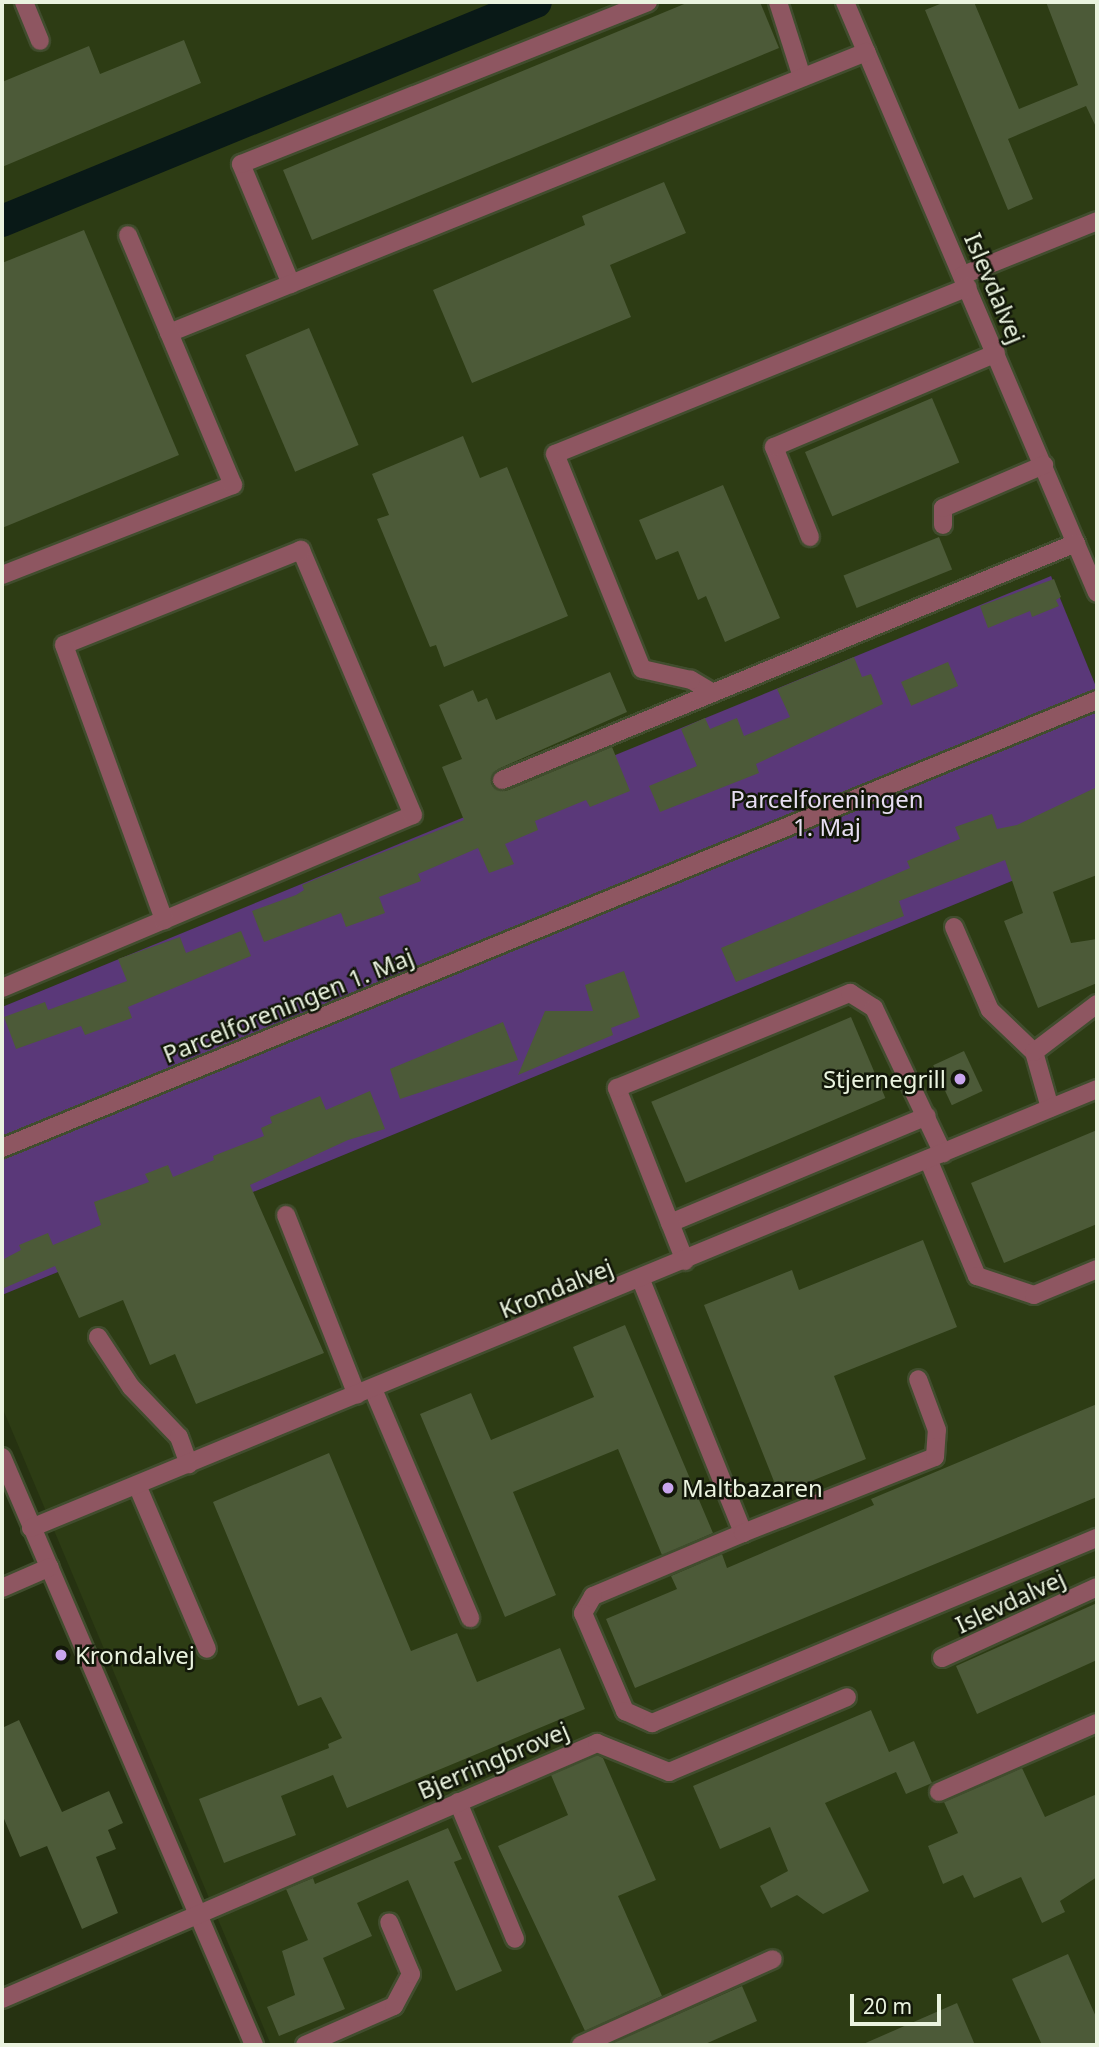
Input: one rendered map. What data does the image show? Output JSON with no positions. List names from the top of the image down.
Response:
{
  "streets": {
    "street": [
      "Islevdalvej",
      "Parcelforeningen 1. Maj",
      "Krondalvej",
      "Bjerringbrovej"
    ]
  },
  "parks": ["Parcelforeningen 1. Maj"],
  "places": ["Stjernegrill", "Maltbazaren", "Krondalvej"],
  "scale_bar": "20 m"
}
